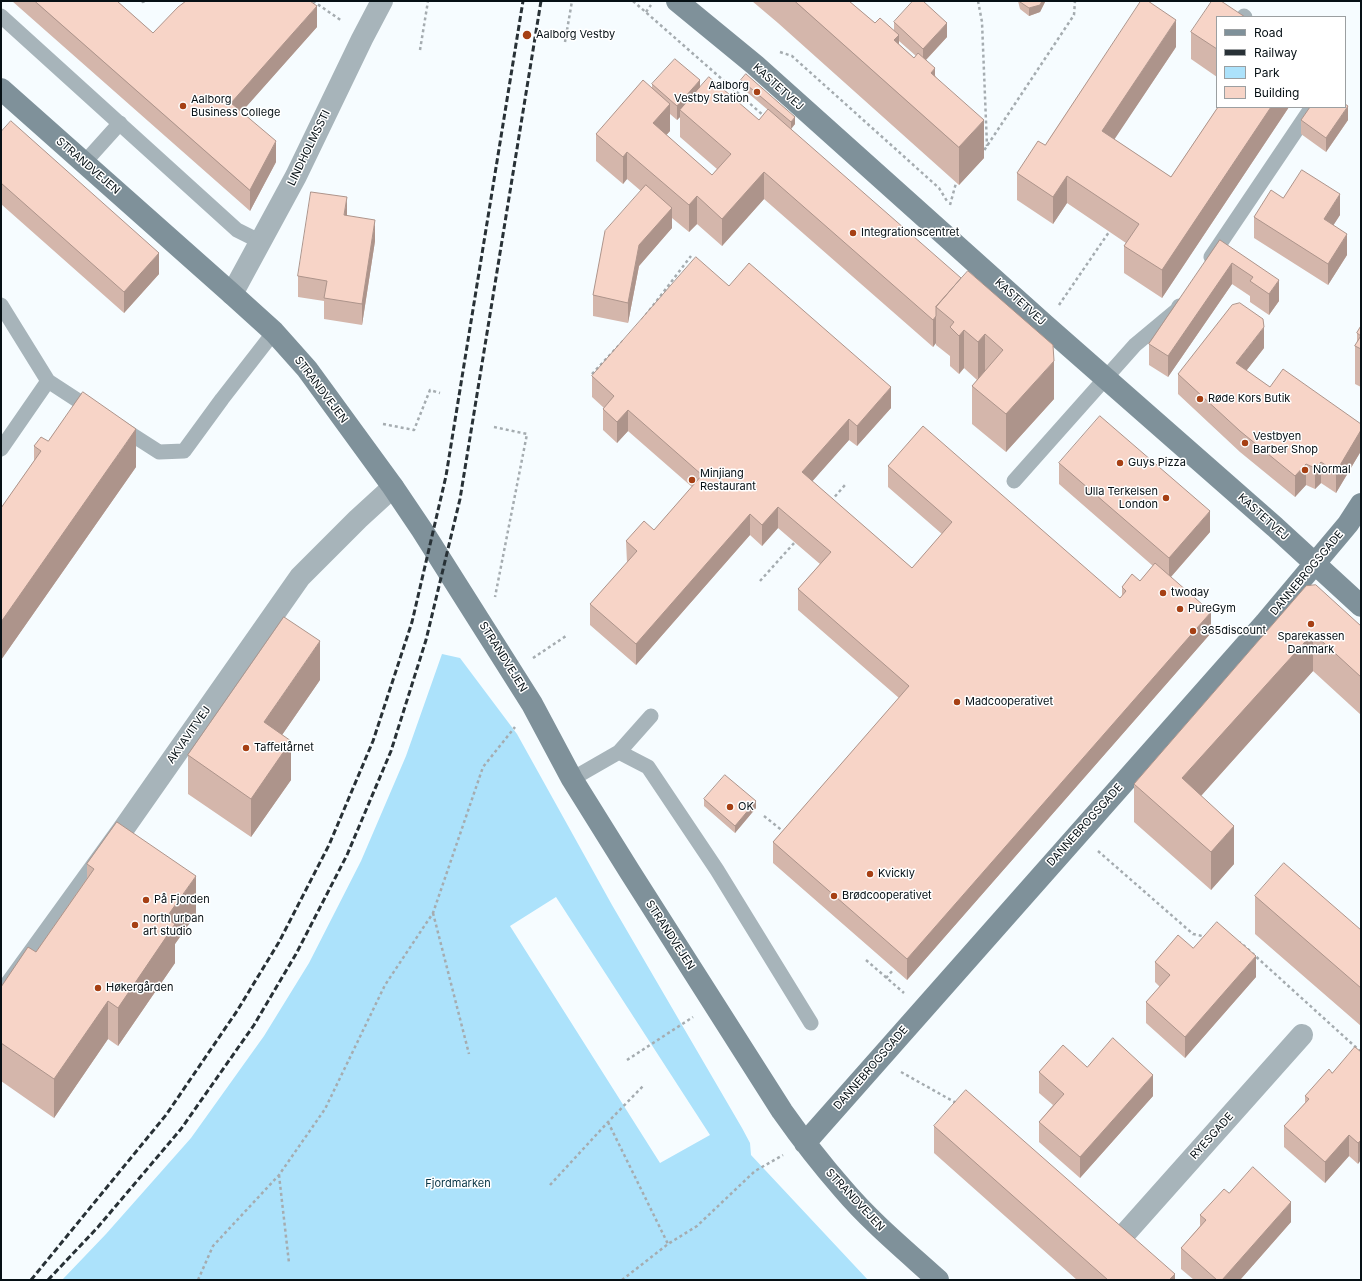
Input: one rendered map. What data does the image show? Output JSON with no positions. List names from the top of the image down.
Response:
{
  "streets": {
    "street": [
      "KASTETVEJ",
      "LINDHOLMSSTI",
      "STRANDVEJEN",
      "DANNEBROGSGADE",
      "AKVAVITVEJ",
      "RYESGADE"
    ]
  },
  "crossings": [
    ["KASTETVEJ", "DANNEBROGSGADE"],
    ["LINDHOLMSSTI", "STRANDVEJEN"],
    ["STRANDVEJEN", "DANNEBROGSGADE"],
    ["STRANDVEJEN", "AKVAVITVEJ"]
  ],
  "parks": ["Fjordmarken"],
  "places": [
    "Aalborg Vestby",
    "Aalborg Vestby Station",
    "Aalborg Business College",
    "Integrationscentret",
    "Røde Kors Butik",
    "Vestbyen Barber Shop",
    "Guys Pizza",
    "Normal",
    "Minjiang Restaurant",
    "Ulla Terkelsen London",
    "twoday",
    "PureGym",
    "Sparekassen Danmark",
    "365discount",
    "Madcooperativet",
    "Taffeltårnet",
    "OK",
    "Kvickly",
    "Brødcooperativet",
    "På Fjorden",
    "north urban art studio",
    "Høkergården"
  ],
  "legend": [
    "Road",
    "Railway",
    "Park",
    "Building"
  ]
}
